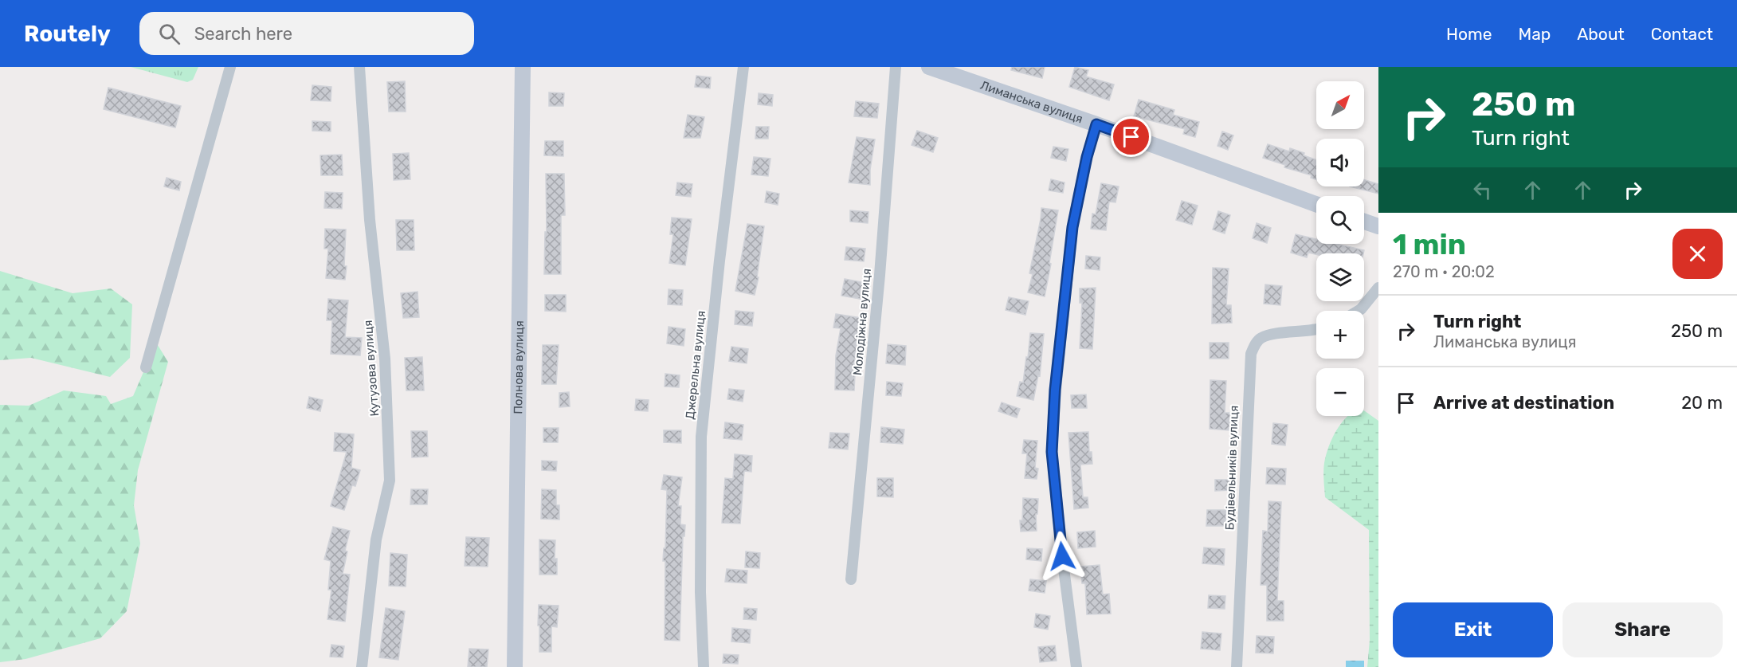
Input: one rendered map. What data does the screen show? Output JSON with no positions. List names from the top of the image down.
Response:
{
  "streets": {
    "street": [
      "Лиманська вулиця",
      "Молодіжна вулиця",
      "Джерельна вулиця",
      "Полнова вулиця",
      "Кутузова вулиця",
      "Будівельників вулиця"
    ]
  },
  "north": "top right",
  "page": {
    "header": "Routely",
    "search": "Search here",
    "nav": [
      "Home",
      "Map",
      "About",
      "Contact"
    ],
    "turn": ["250 m", "Turn right"],
    "map_buttons": ["+", "−"],
    "heading": ["1 min", "270 m · 20:02"],
    "list": [
      {
        "name": "Turn right",
        "note": "Лиманська вулиця",
        "value": "250 m"
      },
      {
        "name": "Arrive at destination",
        "value": "20 m"
      }
    ],
    "buttons": ["Exit", "Share"]
  }
}
